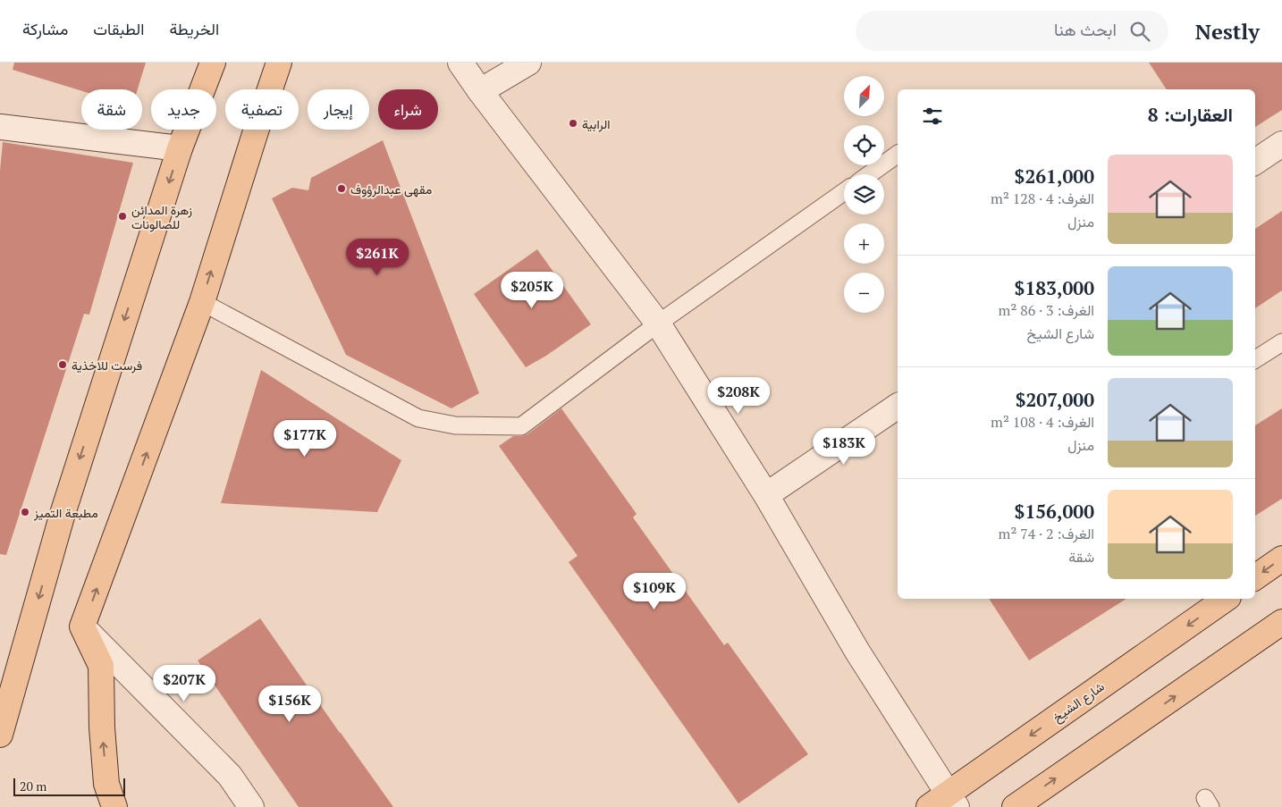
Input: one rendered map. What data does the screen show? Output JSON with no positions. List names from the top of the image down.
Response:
{
  "streets": {
    "main road": ["شارع الشيخ"]
  },
  "places": [
    "الرابية",
    "مقهى عبدالرؤوف",
    "زهرة المدائن للصالونات",
    "فرست للاخذية",
    "مطبعة التميز"
  ],
  "scale_bar": "20 m",
  "north": "top right",
  "page": {
    "header": "Nestly",
    "search": "ابحث هنا",
    "nav": ["الخريطة", "الطبقات", "مشاركة"],
    "map_buttons": ["+", "−"],
    "chip": [
      "شراء",
      "إيجار",
      "تصفية",
      "جديد",
      "شقة"
    ],
    "heading": "العقارات: 8",
    "list": [
      {
        "name": "$261,000",
        "note": "الغرف: 4 · 128 m² · منزل"
      },
      {
        "name": "$183,000",
        "note": "الغرف: 3 · 86 m² · شارع الشيخ"
      },
      {
        "name": "$207,000",
        "note": "الغرف: 4 · 108 m² · منزل"
      },
      {
        "name": "$156,000",
        "note": "الغرف: 2 · 74 m² · شقة"
      }
    ],
    "price": [
      "$261K",
      "$205K",
      "$208K",
      "$177K",
      "$183K",
      "$109K",
      "$207K",
      "$156K"
    ],
    "scale": "20 m"
  }
}
